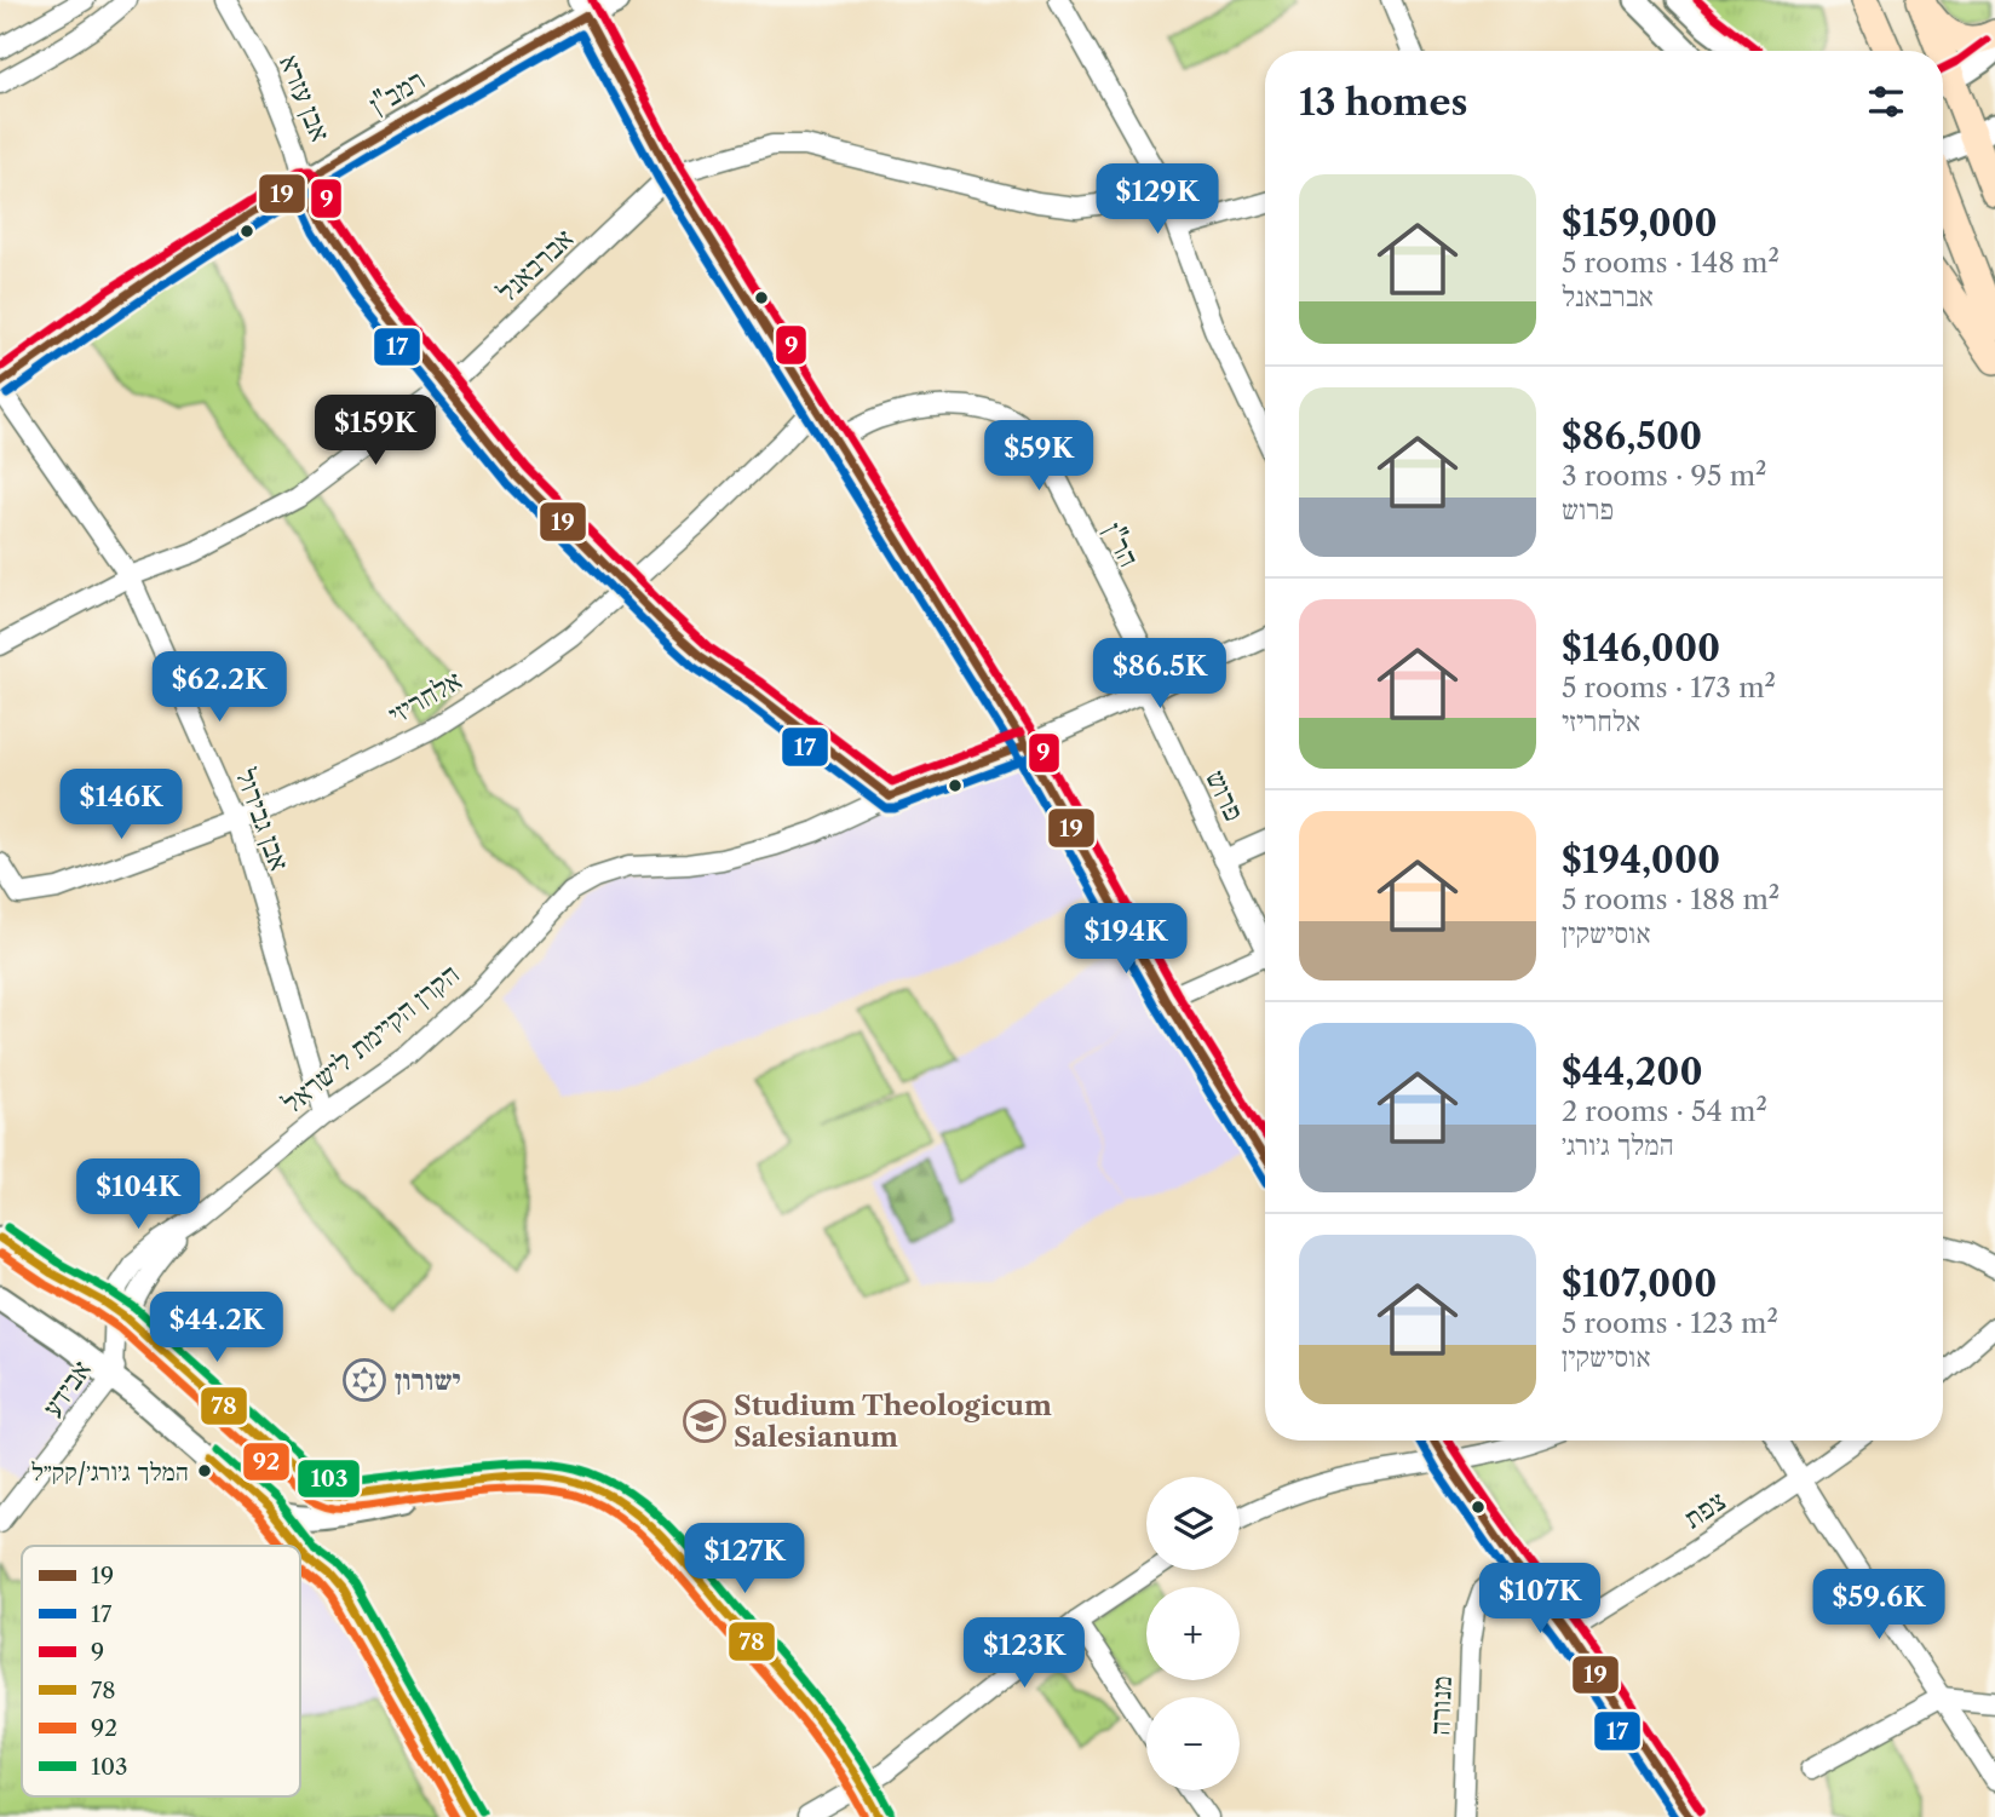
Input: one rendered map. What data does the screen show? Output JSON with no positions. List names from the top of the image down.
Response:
{
  "streets": {
    "street": [
      "רמב\"ן",
      "אבן עזרא",
      "אברבאנל",
      "הר\"ן",
      "אלחריזי",
      "פרוש",
      "אבן גבירול",
      "הקרן הקיימת לישראל",
      "אבידע",
      "צפת",
      "מנורה"
    ]
  },
  "crossings": [
    ["רמב\"ן", "אבן עזרא"],
    ["רמב\"ן", "אבן גבירול"],
    ["אבן עזרא", "אברבאנל"],
    ["אבן עזרא", "אלחריזי"],
    ["אבן עזרא", "הקרן הקיימת לישראל"],
    ["אברבאנל", "אבן גבירול"],
    ["הר\"ן", "פרוש"],
    ["הר\"ן", "הקרן הקיימת לישראל"],
    ["אלחריזי", "אבן גבירול"],
    ["פרוש", "הקרן הקיימת לישראל"],
    ["אבן גבירול", "הקרן הקיימת לישראל"],
    ["הקרן הקיימת לישראל", "אבידע"]
  ],
  "places": {
    "synagogue": ["ישורון"],
    "school or university": ["Studium Theologicum Salesianum"],
    "other": ["המלך ג׳ורג׳/קק״ל"]
  },
  "lines": [
    "transit line 9",
    "transit line 19",
    "transit line 17",
    "transit line 103",
    "transit line 78",
    "transit line 92"
  ],
  "legend": [
    "19",
    "17",
    "9",
    "78",
    "92",
    "103"
  ],
  "page": {
    "heading": "13 homes",
    "list": [
      {
        "name": "$159,000",
        "note": "5 rooms · 148 m² · אברבאנל"
      },
      {
        "name": "$86,500",
        "note": "3 rooms · 95 m² · פרוש"
      },
      {
        "name": "$146,000",
        "note": "5 rooms · 173 m² · אלחריזי"
      },
      {
        "name": "$194,000",
        "note": "5 rooms · 188 m² · אוסישקין"
      },
      {
        "name": "$44,200",
        "note": "2 rooms · 54 m² · המלך ג׳ורג׳"
      },
      {
        "name": "$107,000",
        "note": "5 rooms · 123 m² · אוסישקין"
      }
    ],
    "price": [
      "$129K",
      "$159K",
      "$59K",
      "$86.5K",
      "$62.2K",
      "$146K",
      "$194K",
      "$104K",
      "$44.2K",
      "$127K",
      "$107K",
      "$59.6K",
      "$123K"
    ],
    "map_buttons": ["+", "−"]
  }
}
